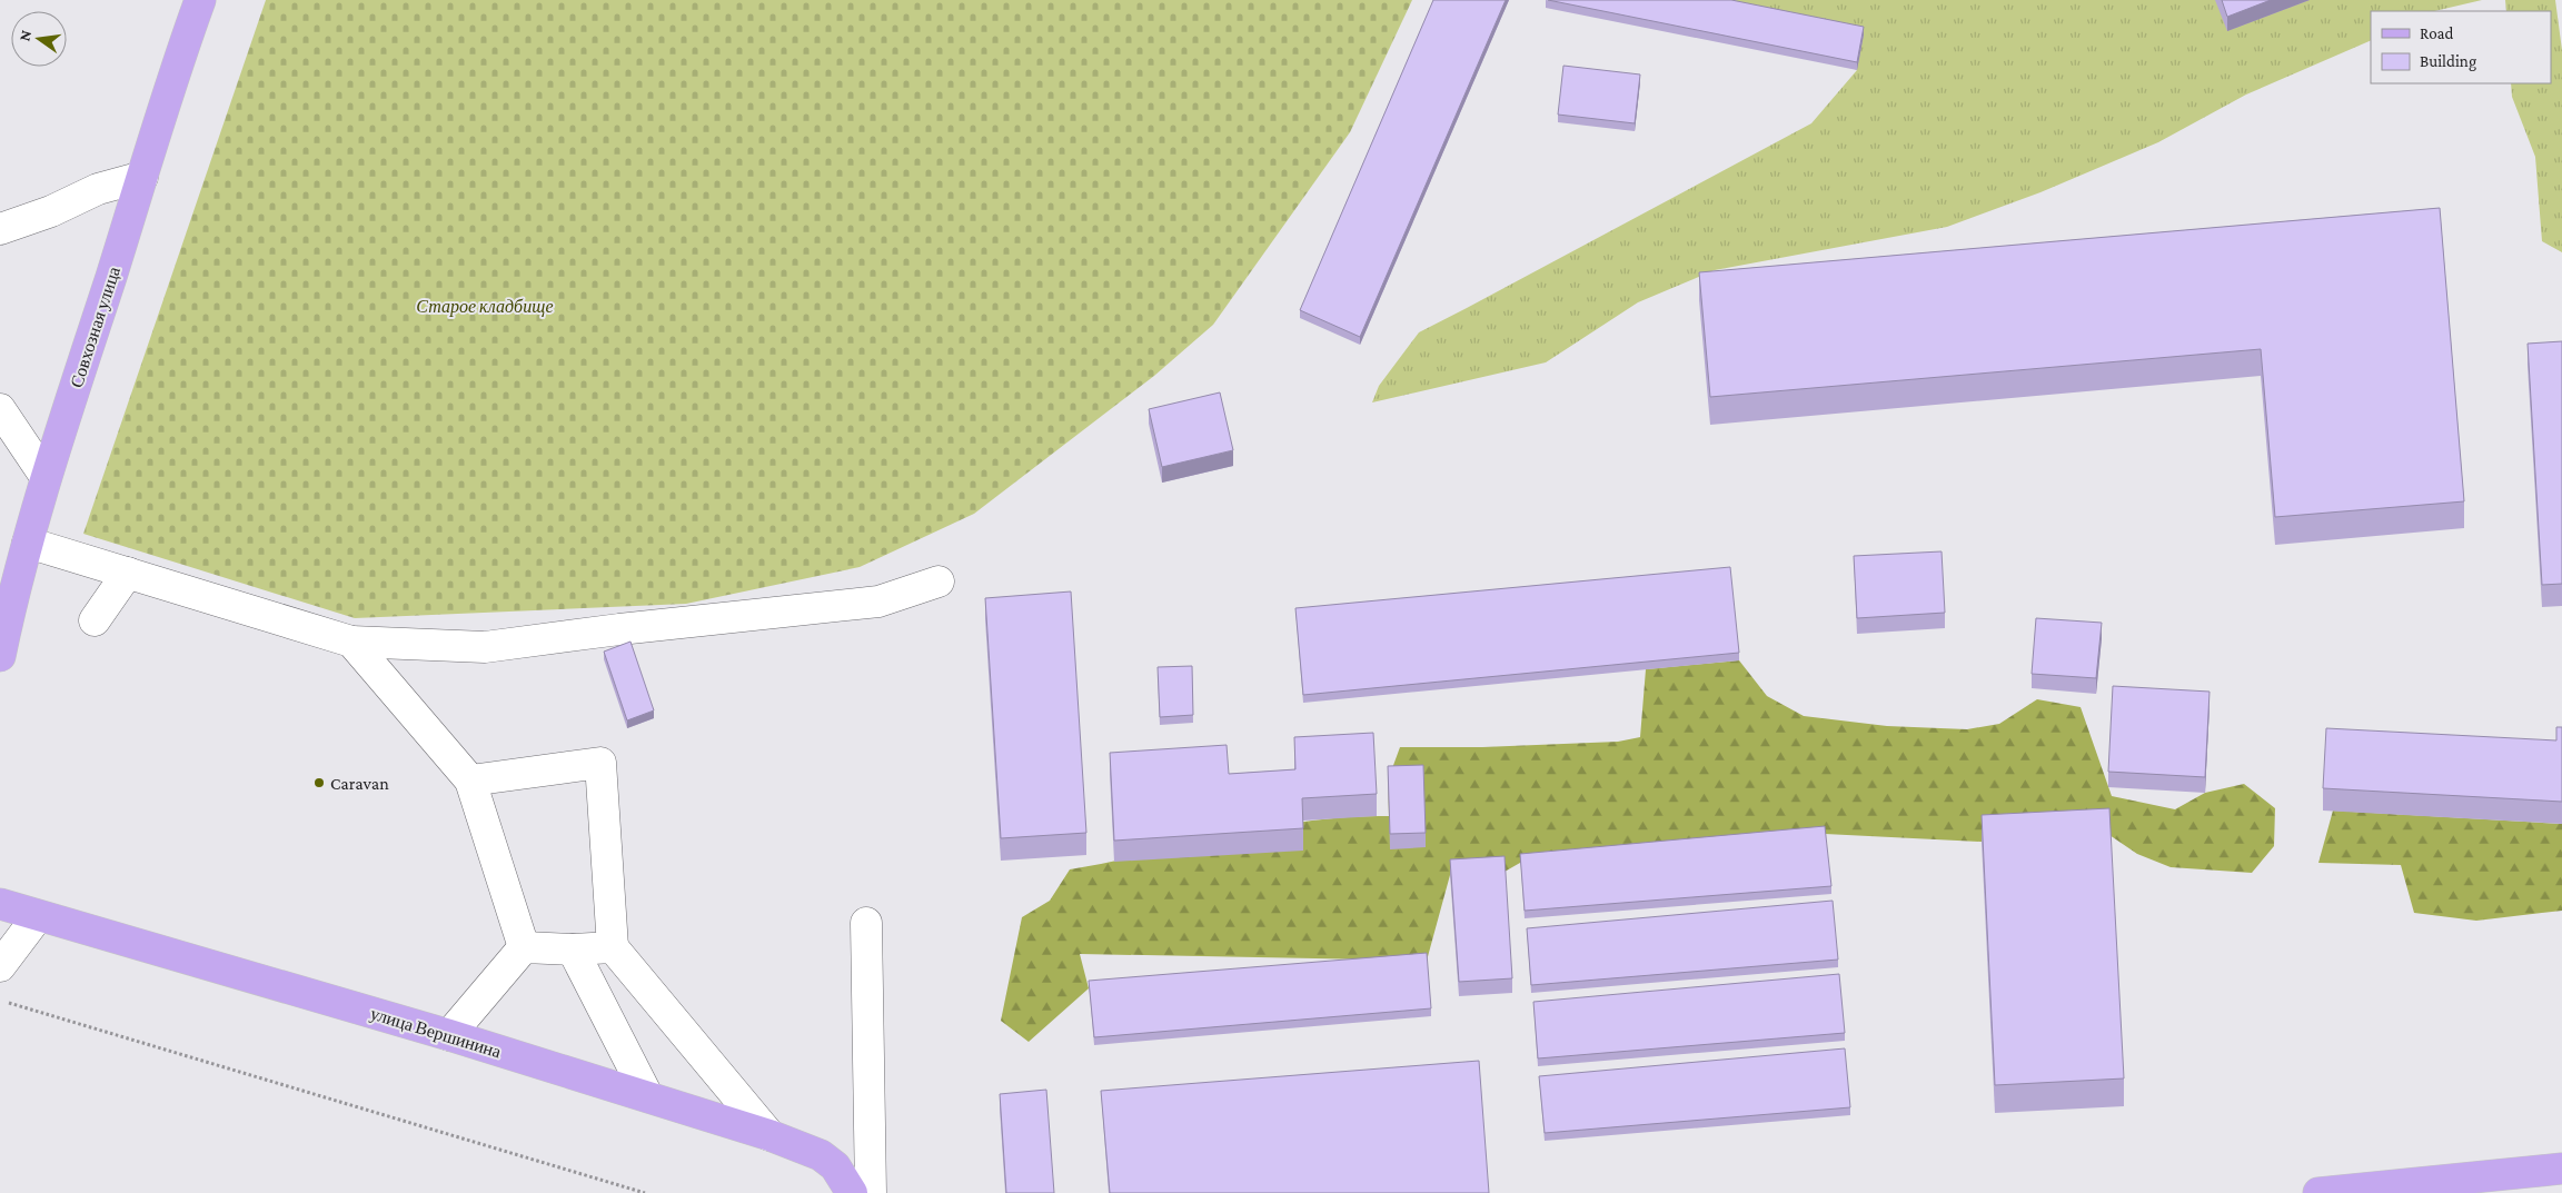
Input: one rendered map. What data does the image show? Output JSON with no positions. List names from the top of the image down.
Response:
{
  "streets": {
    "main road": ["Совхозная улица", "улица Вершинина"]
  },
  "parks": ["Старое кладбище"],
  "places": ["Caravan"],
  "legend": ["Road", "Building"],
  "north": "left"
}
